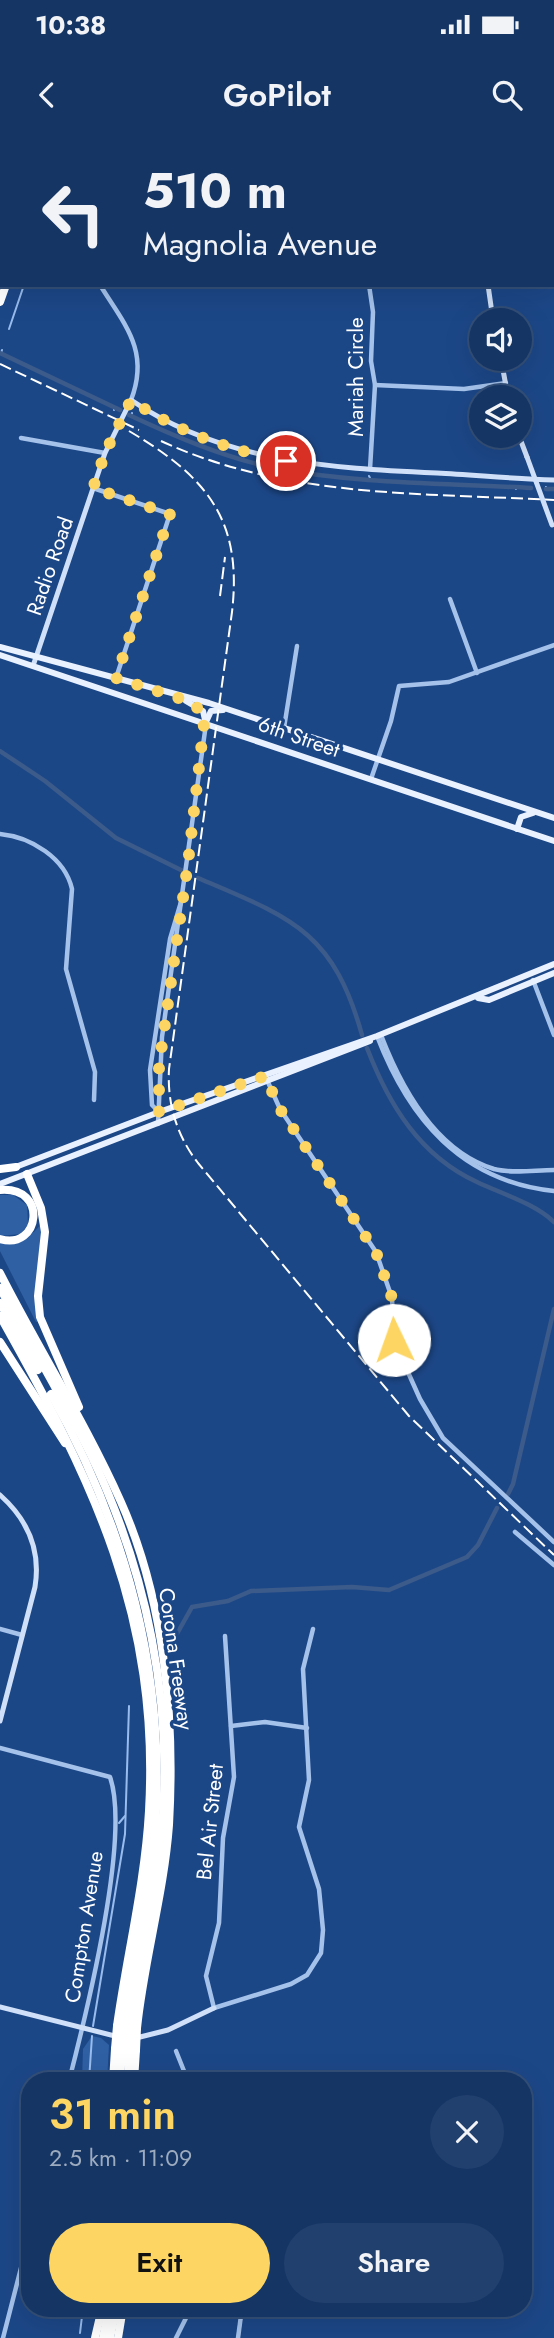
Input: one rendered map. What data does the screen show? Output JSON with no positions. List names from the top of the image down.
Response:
{
  "streets": {
    "highway": ["Corona Freeway"],
    "main road": ["6th Street"],
    "street": [
      "Mariah Circle",
      "Radio Road",
      "Bel Air Street",
      "Compton Avenue"
    ]
  },
  "crossings": [
    ["Radio Road", "6th Street"]
  ],
  "page": {
    "status": "10:38",
    "header": "GoPilot",
    "turn": ["510 m", "Magnolia Avenue"],
    "heading": ["31 min", "2.5 km · 11:09"],
    "buttons": ["Exit", "Share"]
  }
}
